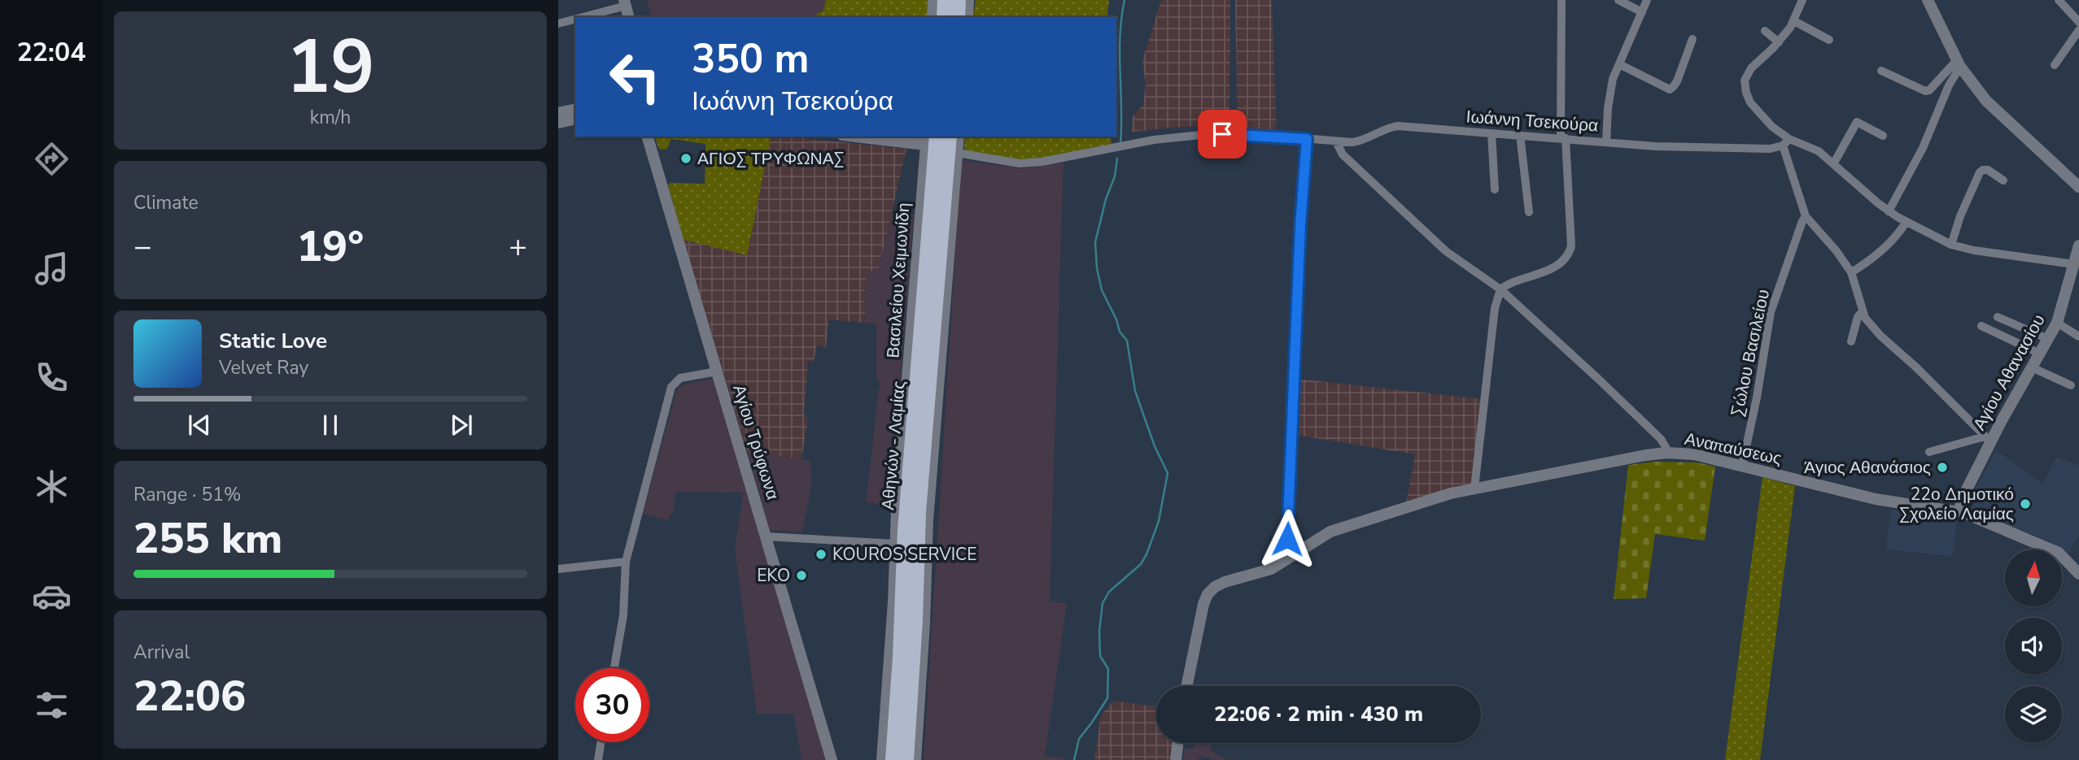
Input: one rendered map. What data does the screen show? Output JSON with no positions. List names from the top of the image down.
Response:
{
  "streets": {
    "main road": ["Αθηνών - Λαμίας"],
    "street": [
      "Ιωάννη Τσεκούρα",
      "Βασιλείου Χειμωνίδη",
      "Σώλου Βασιλείου",
      "Αγίου Αθανασίου",
      "Αγίου Τρύφωνα",
      "Αναπαύσεως"
    ]
  },
  "crossings": [
    ["Ιωάννη Τσεκούρα", "Αγίου Αθανασίου"],
    ["Βασιλείου Χειμωνίδη", "Αθηνών - Λαμίας"],
    ["Σώλου Βασιλείου", "Αναπαύσεως"],
    ["Αγίου Αθανασίου", "Αναπαύσεως"]
  ],
  "places": [
    "ΑΓΙΟΣ ΤΡΥΦΩΝΑΣ",
    "Άγιος Αθανάσιος",
    "22ο Δημοτικό Σχολείο Λαμίας",
    "KOUROS SERVICE",
    "EKO"
  ],
  "north": "top",
  "page": {
    "tabs": "22:04",
    "tile": [
      ["19", "km/h"],
      "Climate",
      ["Range · 51%", "255 km"],
      ["Arrival", "22:06"]
    ],
    "turn": ["350 m", "Ιωάννη Τσεκούρα"],
    "heat": ["−", "19°", "+"],
    "song": ["Static Love", "Velvet Ray"],
    "limit": "30",
    "trip": "22:06 · 2 min · 430 m"
  }
}
